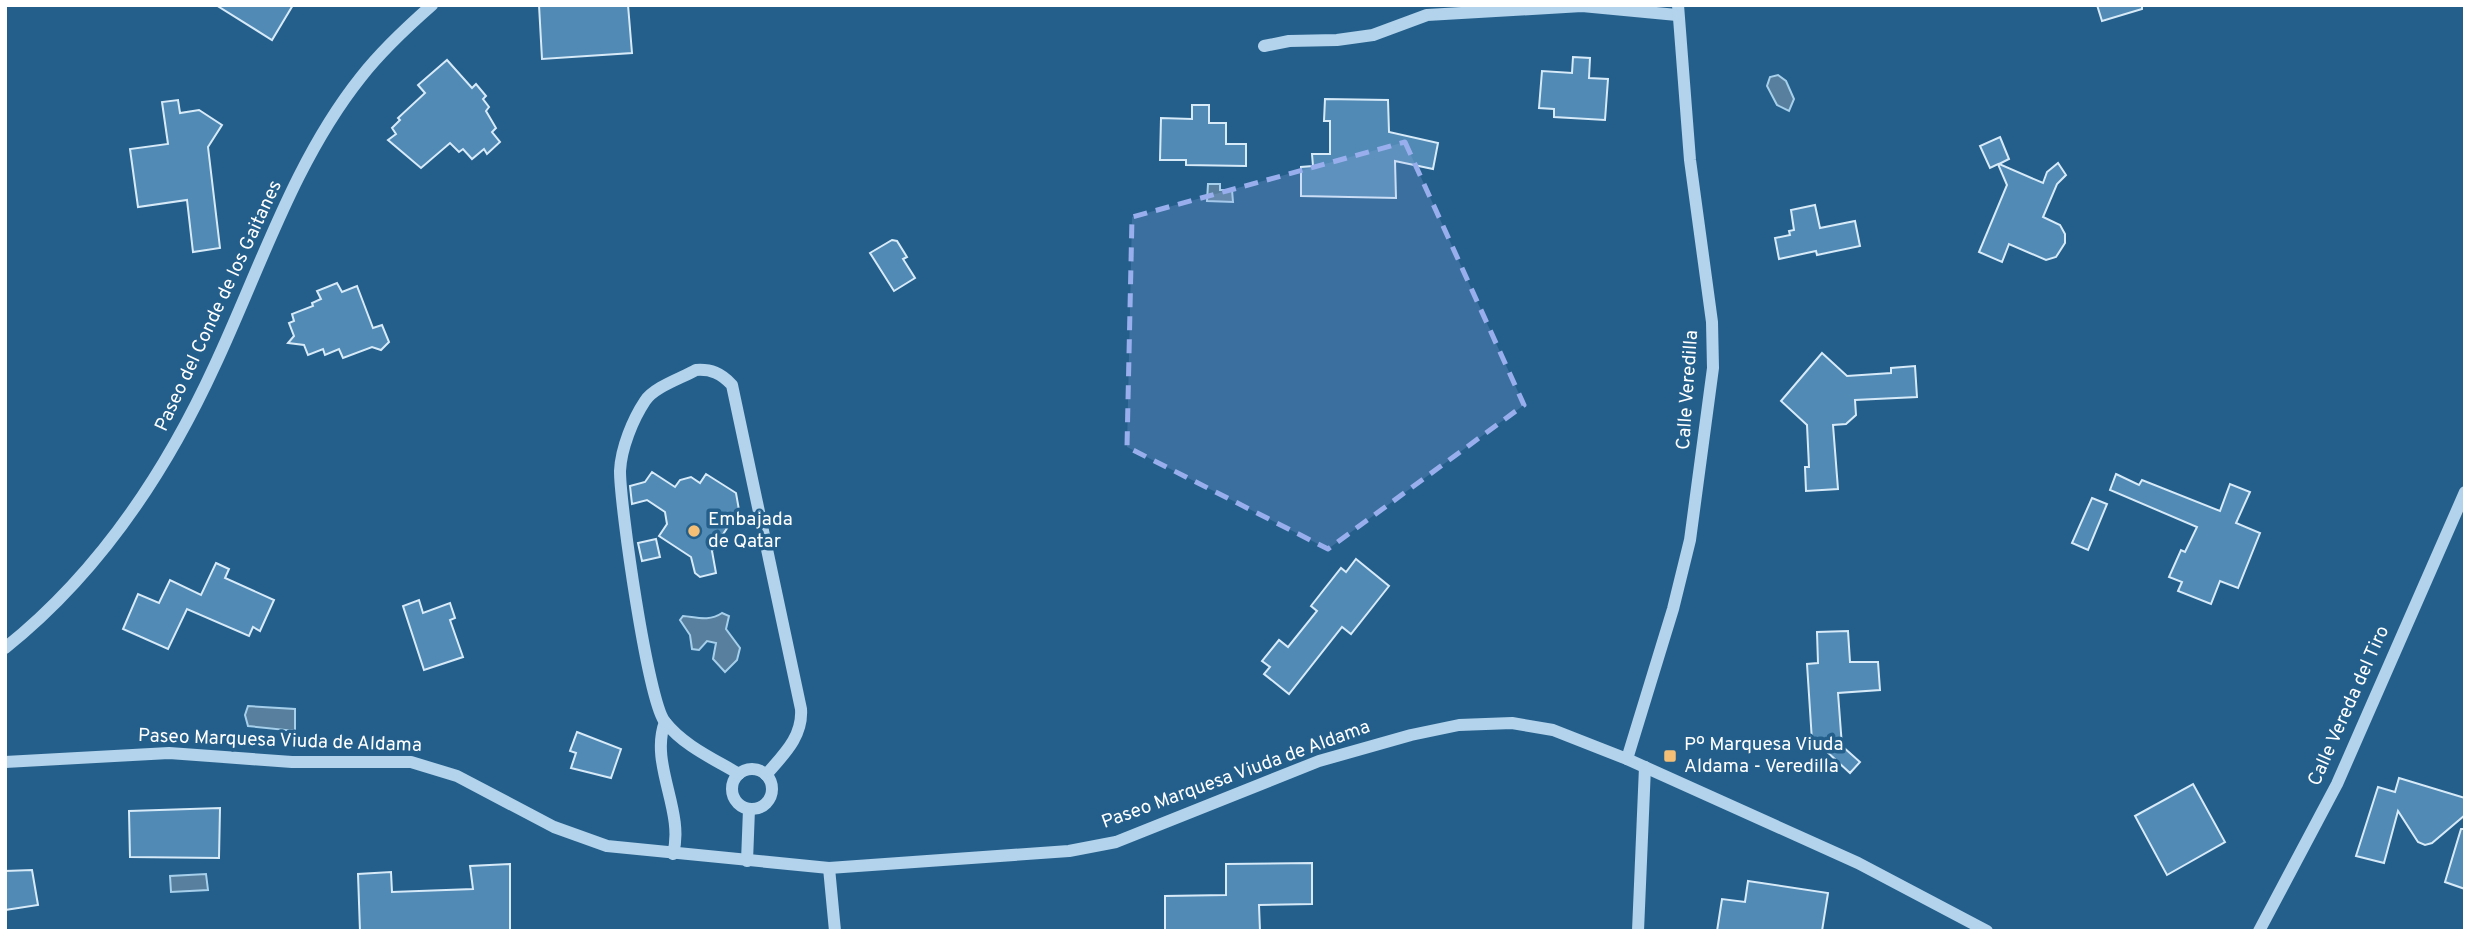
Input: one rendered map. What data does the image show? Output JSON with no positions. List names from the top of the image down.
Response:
{
  "streets": {
    "street": [
      "Paseo del Conde de los Gaitanes",
      "Calle Veredilla",
      "Calle Vereda del Tiro",
      "Paseo Marquesa Viuda de Aldama"
    ]
  },
  "crossings": [
    ["Calle Veredilla", "Paseo Marquesa Viuda de Aldama"]
  ],
  "places": {
    "other": ["Embajada de Qatar"],
    "transit": ["Pº Marquesa Viuda Aldama - Veredilla"]
  }
}
